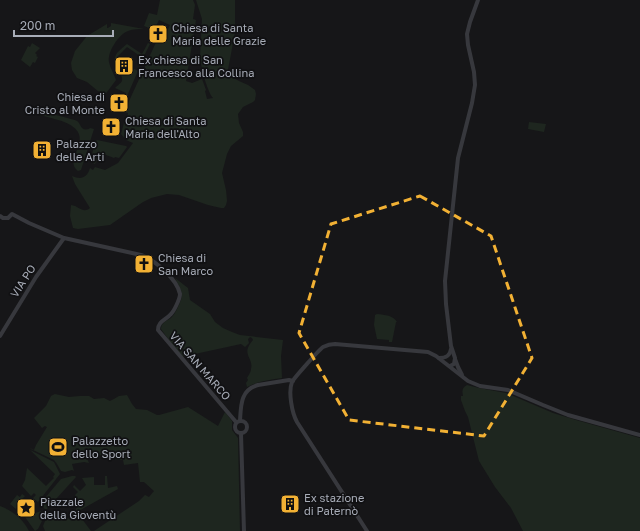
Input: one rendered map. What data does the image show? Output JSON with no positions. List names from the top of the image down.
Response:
{
  "streets": {
    "street": ["VIA PO", "VIA SAN MARCO"]
  },
  "crossings": [
    ["VIA PO", "VIA SAN MARCO"]
  ],
  "places": {
    "church": [
      "Chiesa di Santa Maria delle Grazie",
      "Chiesa di Cristo al Monte",
      "Chiesa di Santa Maria dell'Alto",
      "Chiesa di San Marco"
    ],
    "building": ["Ex chiesa di San Francesco alla Collina", "Palazzo delle Arti", "Ex stazione di Paternò"],
    "sports": ["Palazzetto dello Sport"],
    "place": ["Piazzale della Gioventù"]
  },
  "scale_bar": "200 m"
}
